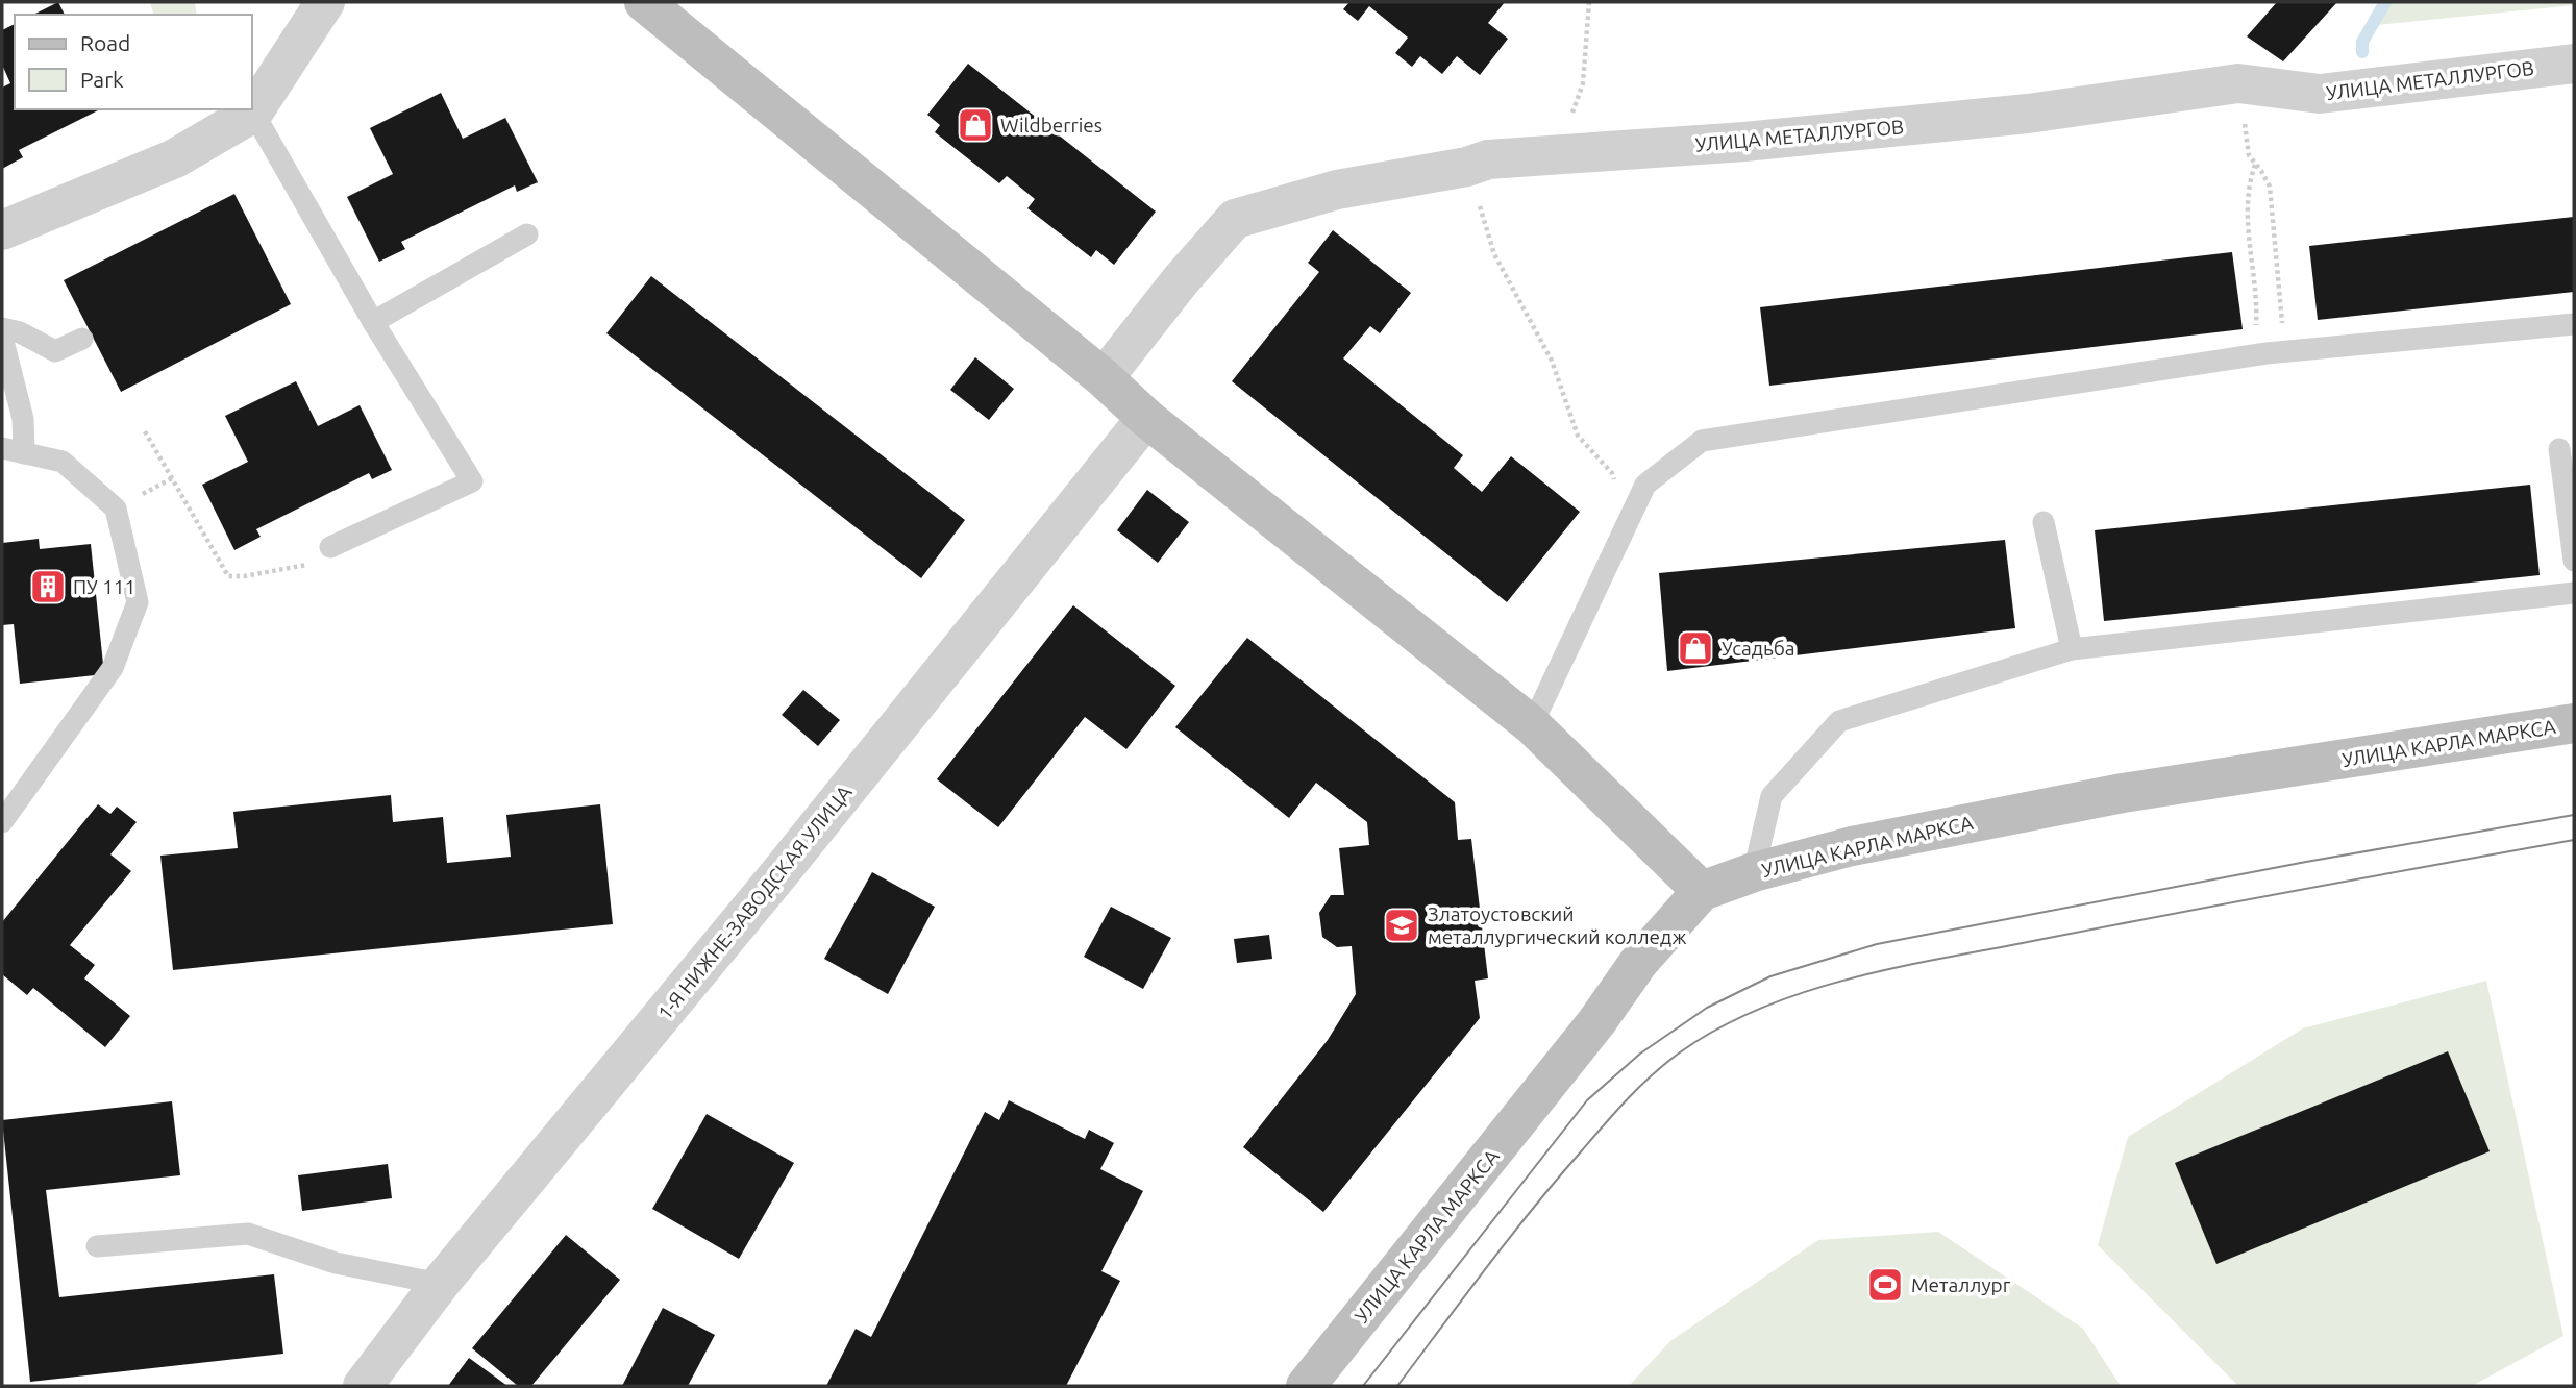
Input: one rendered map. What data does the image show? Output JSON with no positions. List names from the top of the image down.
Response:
{
  "streets": {
    "main road": ["УЛИЦА КАРЛА МАРКСА"],
    "street": ["УЛИЦА МЕТАЛЛУРГОВ", "1-Я НИЖНЕ-ЗАВОДСКАЯ УЛИЦА"]
  },
  "places": {
    "shop": ["Wildberries", "Усадьба"],
    "building": ["ПУ 111"],
    "school or university": ["Златоустовский металлургический колледж"],
    "sports": ["Металлург"]
  },
  "legend": ["Road", "Park"]
}
